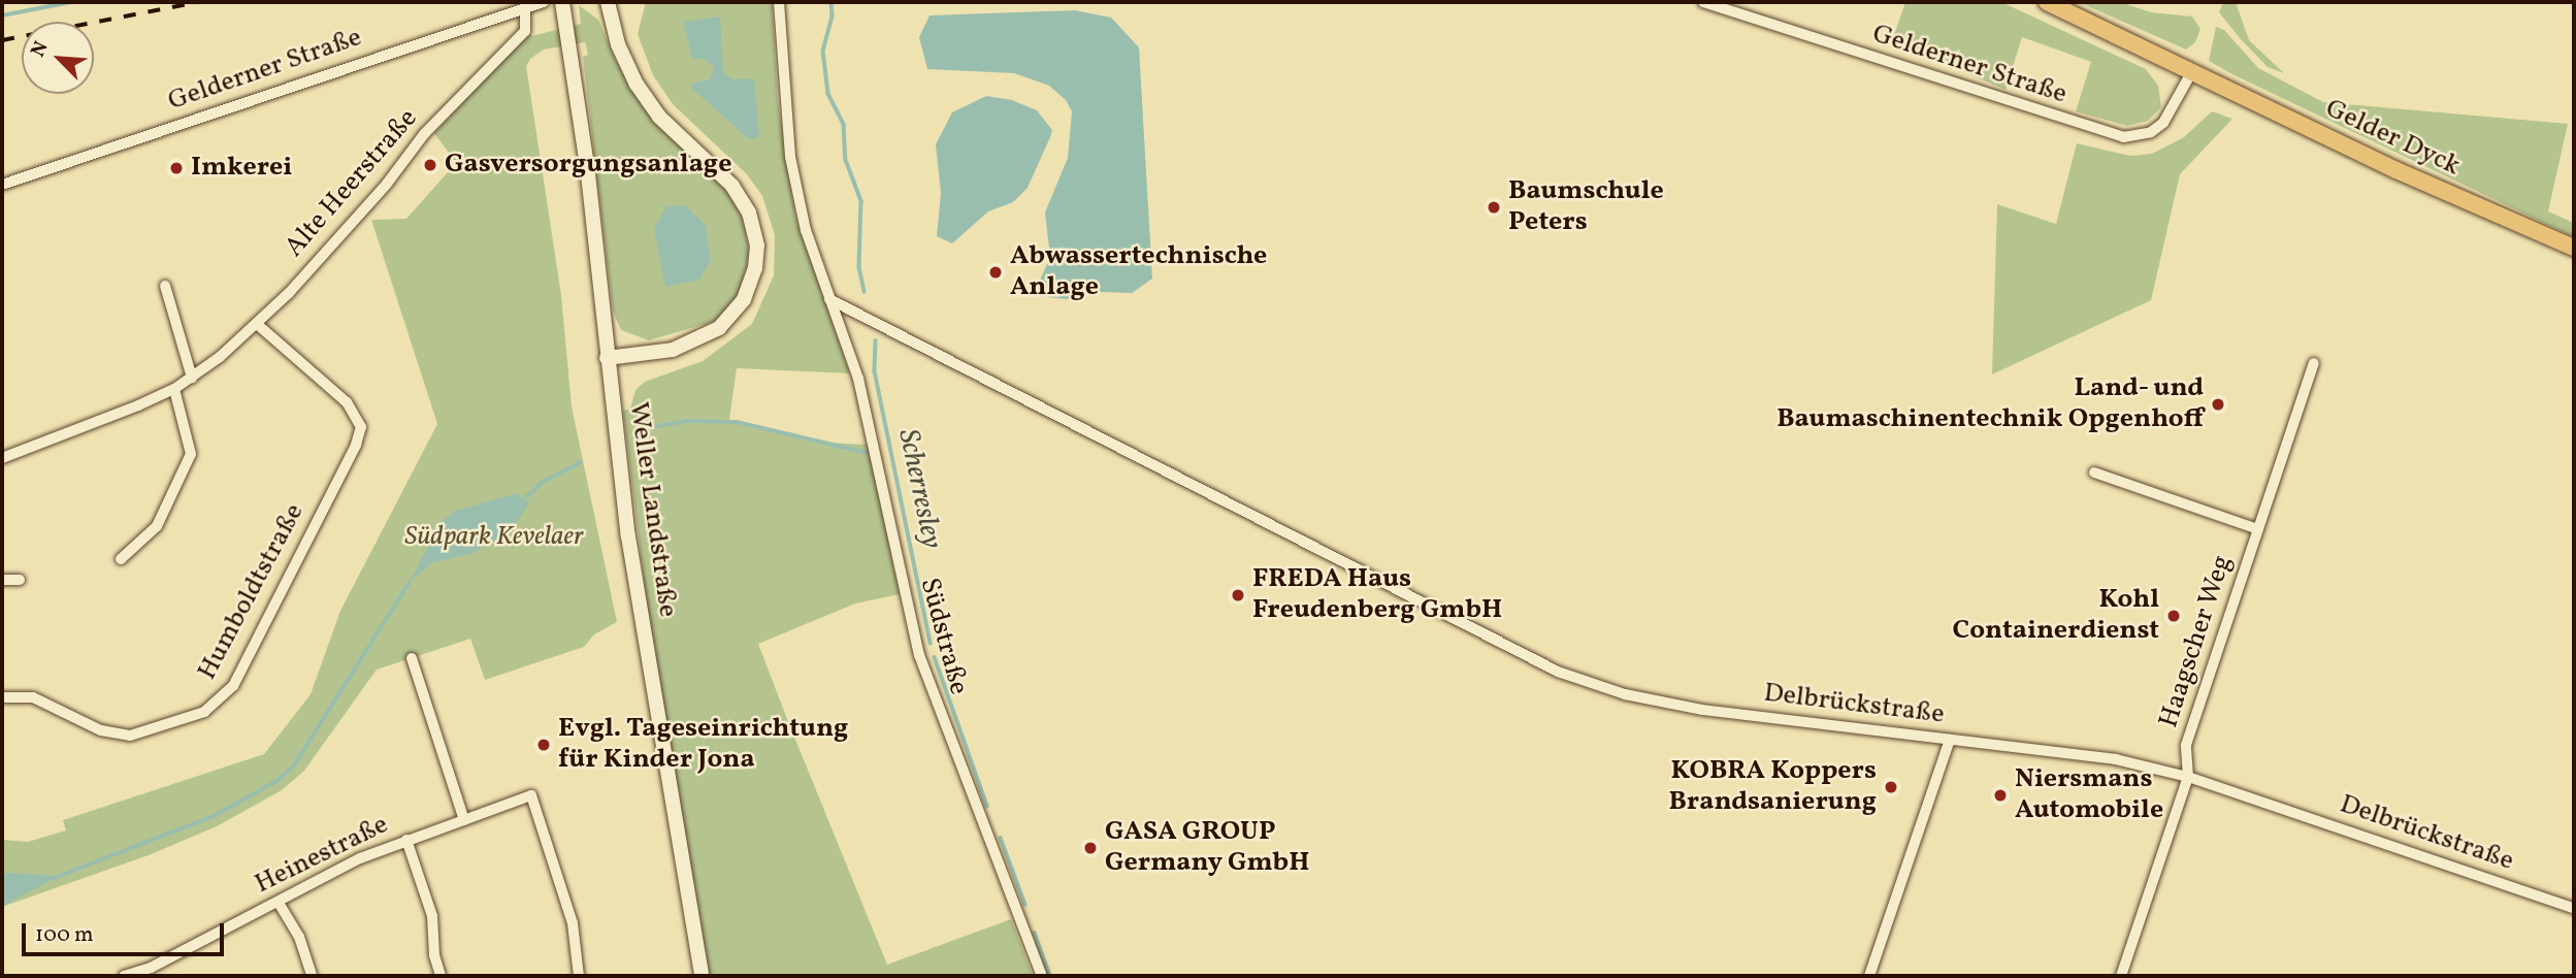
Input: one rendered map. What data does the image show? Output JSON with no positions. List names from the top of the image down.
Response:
{
  "streets": {
    "main road": ["Gelder Dyck", "Weller Landstraße"],
    "street": [
      "Gelderner Straße",
      "Alte Heerstraße",
      "Humboldtstraße",
      "Südstraße",
      "Haagscher Weg",
      "Delbrückstraße",
      "Heinestraße"
    ]
  },
  "crossings": [
    ["Gelderner Straße", "Gelder Dyck"],
    ["Gelderner Straße", "Alte Heerstraße"],
    ["Alte Heerstraße", "Humboldtstraße"],
    ["Südstraße", "Delbrückstraße"],
    ["Haagscher Weg", "Delbrückstraße"]
  ],
  "water": ["Scherresley"],
  "parks": ["Südpark Kevelaer"],
  "places": [
    "Gasversorgungsanlage",
    "Imkerei",
    "Baumschule Peters",
    "Abwassertechnische Anlage",
    "Land- und Baumaschinentechnik Opgenhoff",
    "FREDA Haus Freudenberg GmbH",
    "Kohl Containerdienst",
    "Evgl. Tageseinrichtung für Kinder Jona",
    "KOBRA Koppers Brandsanierung",
    "Niersmans Automobile",
    "GASA GROUP Germany GmbH"
  ],
  "scale_bar": "100 m",
  "north": "top left"
}
